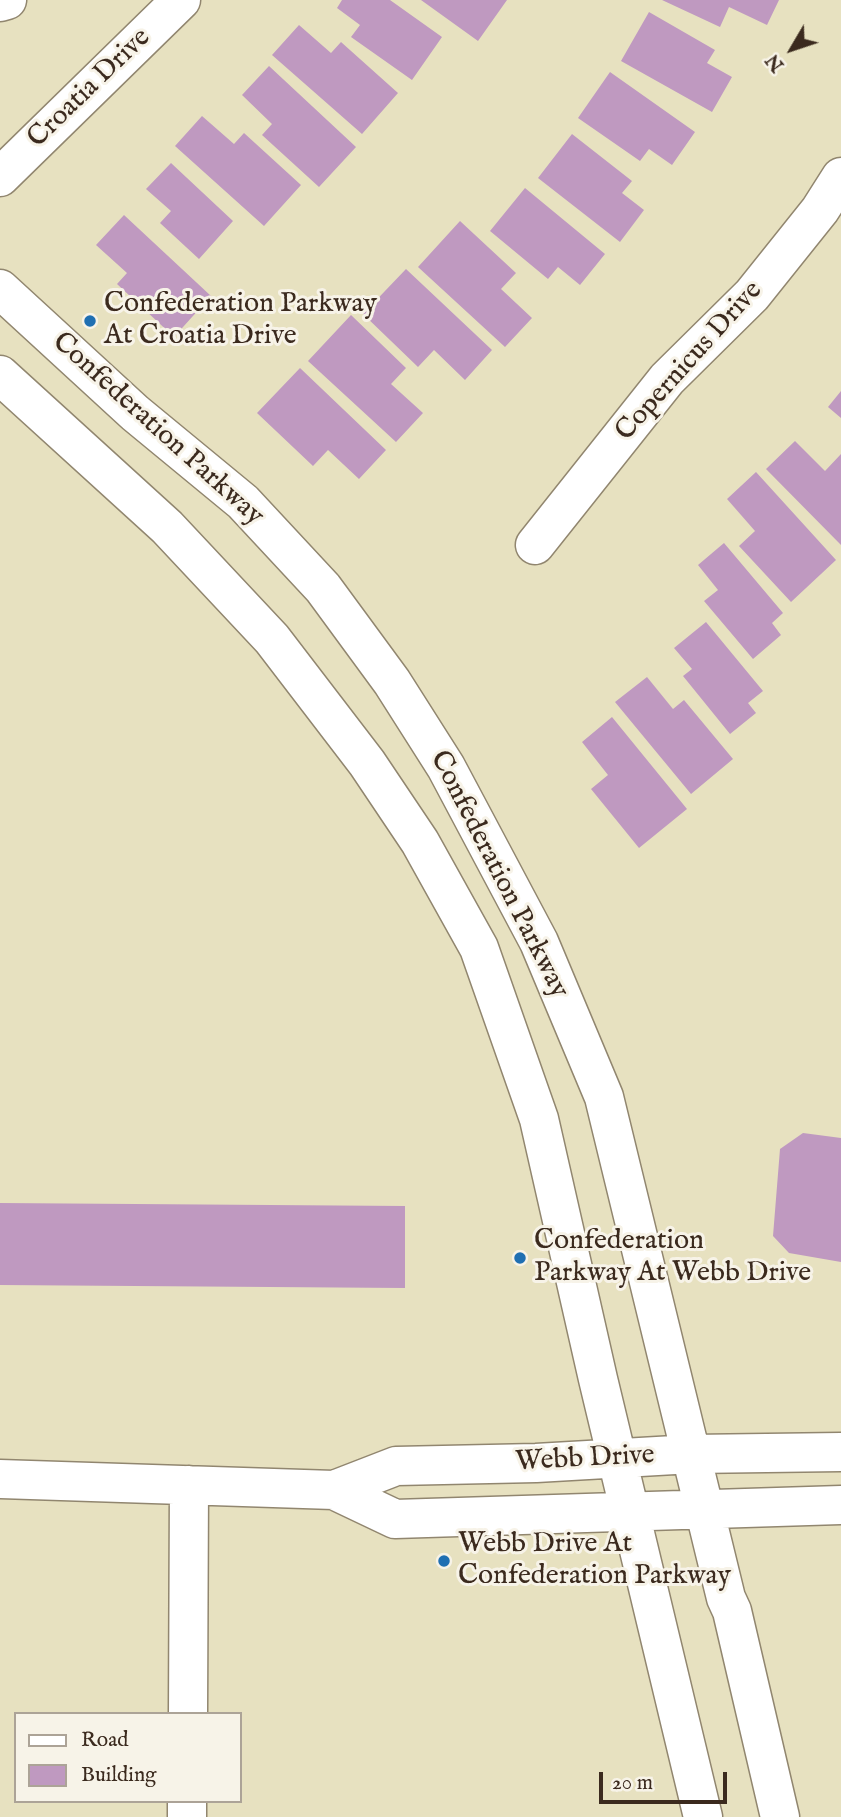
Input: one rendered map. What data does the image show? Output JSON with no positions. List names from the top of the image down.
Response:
{
  "streets": {
    "street": [
      "Croatia Drive",
      "Copernicus Drive",
      "Confederation Parkway",
      "Webb Drive"
    ]
  },
  "crossings": [
    ["Confederation Parkway", "Webb Drive"]
  ],
  "places": ["Confederation Parkway At Croatia Drive", "Confederation Parkway At Webb Drive", "Webb Drive At Confederation Parkway"],
  "legend": ["Road", "Building"],
  "scale_bar": "20 m",
  "north": "bottom left"
}
